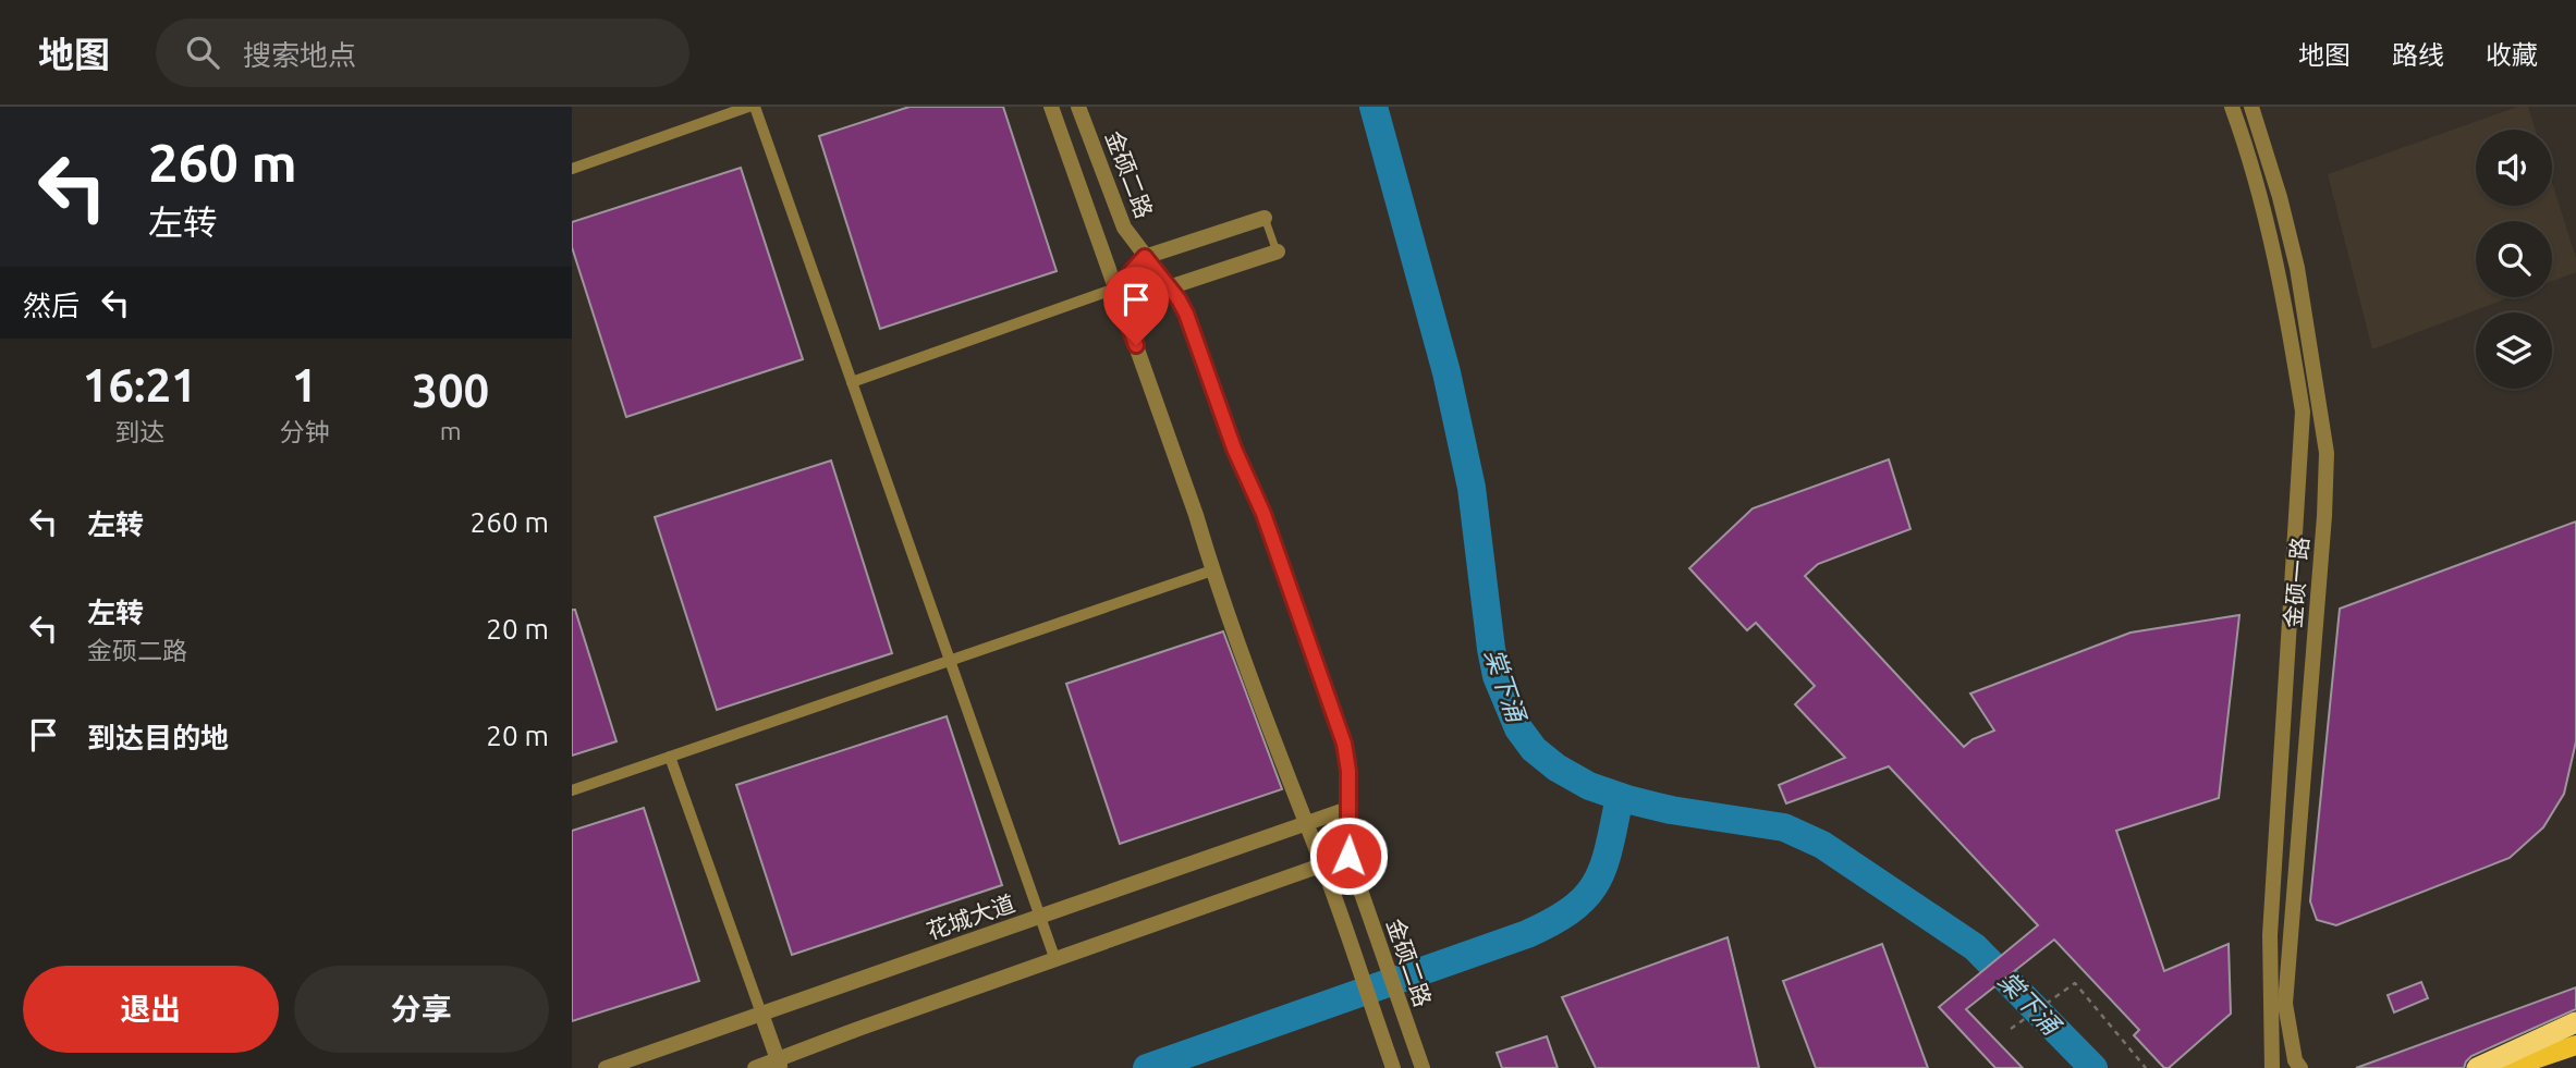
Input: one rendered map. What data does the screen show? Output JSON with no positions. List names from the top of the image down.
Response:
{
  "streets": {
    "street": ["金硕二路", "金硕一路", "花城大道"]
  },
  "crossings": [
    ["金硕二路", "花城大道"]
  ],
  "water": ["棠下涌"],
  "page": {
    "header": "地图",
    "search": "搜索地点",
    "nav": ["地图", "路线", "收藏"],
    "turn": ["260 m", "左转"],
    "then": "然后",
    "eta": [
      "16:21",
      "到达",
      "1",
      "分钟",
      "300",
      "m"
    ],
    "list": [
      {
        "name": "左转",
        "value": "260 m"
      },
      {
        "name": "左转",
        "note": "金硕二路",
        "value": "20 m"
      },
      {
        "name": "到达目的地",
        "value": "20 m"
      }
    ],
    "buttons": ["退出", "分享"]
  }
}
